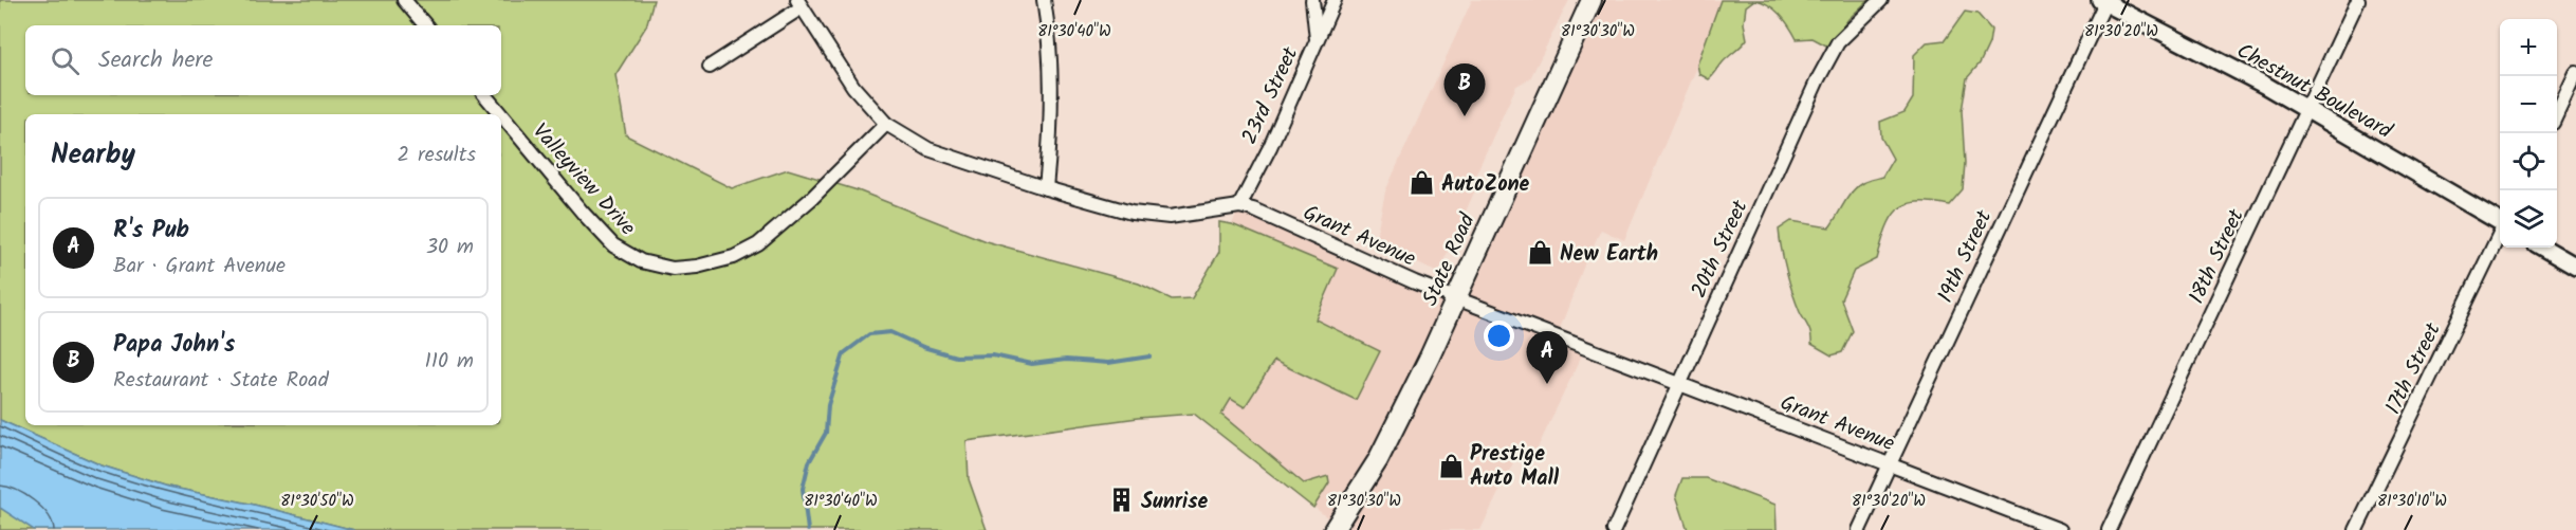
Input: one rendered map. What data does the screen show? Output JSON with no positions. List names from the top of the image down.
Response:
{
  "streets": {
    "main road": ["State Road"],
    "street": [
      "Chestnut Boulevard",
      "23rd Street",
      "Valleyview Drive",
      "Grant Avenue",
      "20th Street",
      "19th Street",
      "18th Street",
      "17th Street"
    ]
  },
  "crossings": [
    ["Chestnut Boulevard", "19th Street"],
    ["Chestnut Boulevard", "18th Street"],
    ["23rd Street", "Grant Avenue"],
    ["Valleyview Drive", "Grant Avenue"],
    ["Grant Avenue", "20th Street"],
    ["Grant Avenue", "19th Street"],
    ["Grant Avenue", "State Road"]
  ],
  "places": {
    "shop": ["AutoZone", "New Earth", "Prestige Auto Mall"],
    "building": ["Sunrise"]
  },
  "page": {
    "map_buttons": ["+", "−"],
    "search": "Search here",
    "pins": ["B", "A"],
    "heading": ["Nearby", "2 results"],
    "list": [
      {
        "mark": "A",
        "name": "R's Pub",
        "note": "Bar · Grant Avenue",
        "value": "30 m"
      },
      {
        "mark": "B",
        "name": "Papa John's",
        "note": "Restaurant · State Road",
        "value": "110 m"
      }
    ]
  },
  "coordinates": [
    "81°30'40\"W",
    "81°30'30\"W",
    "81°30'20\"W",
    "81°30'50\"W",
    "81°30'10\"W"
  ]
}
